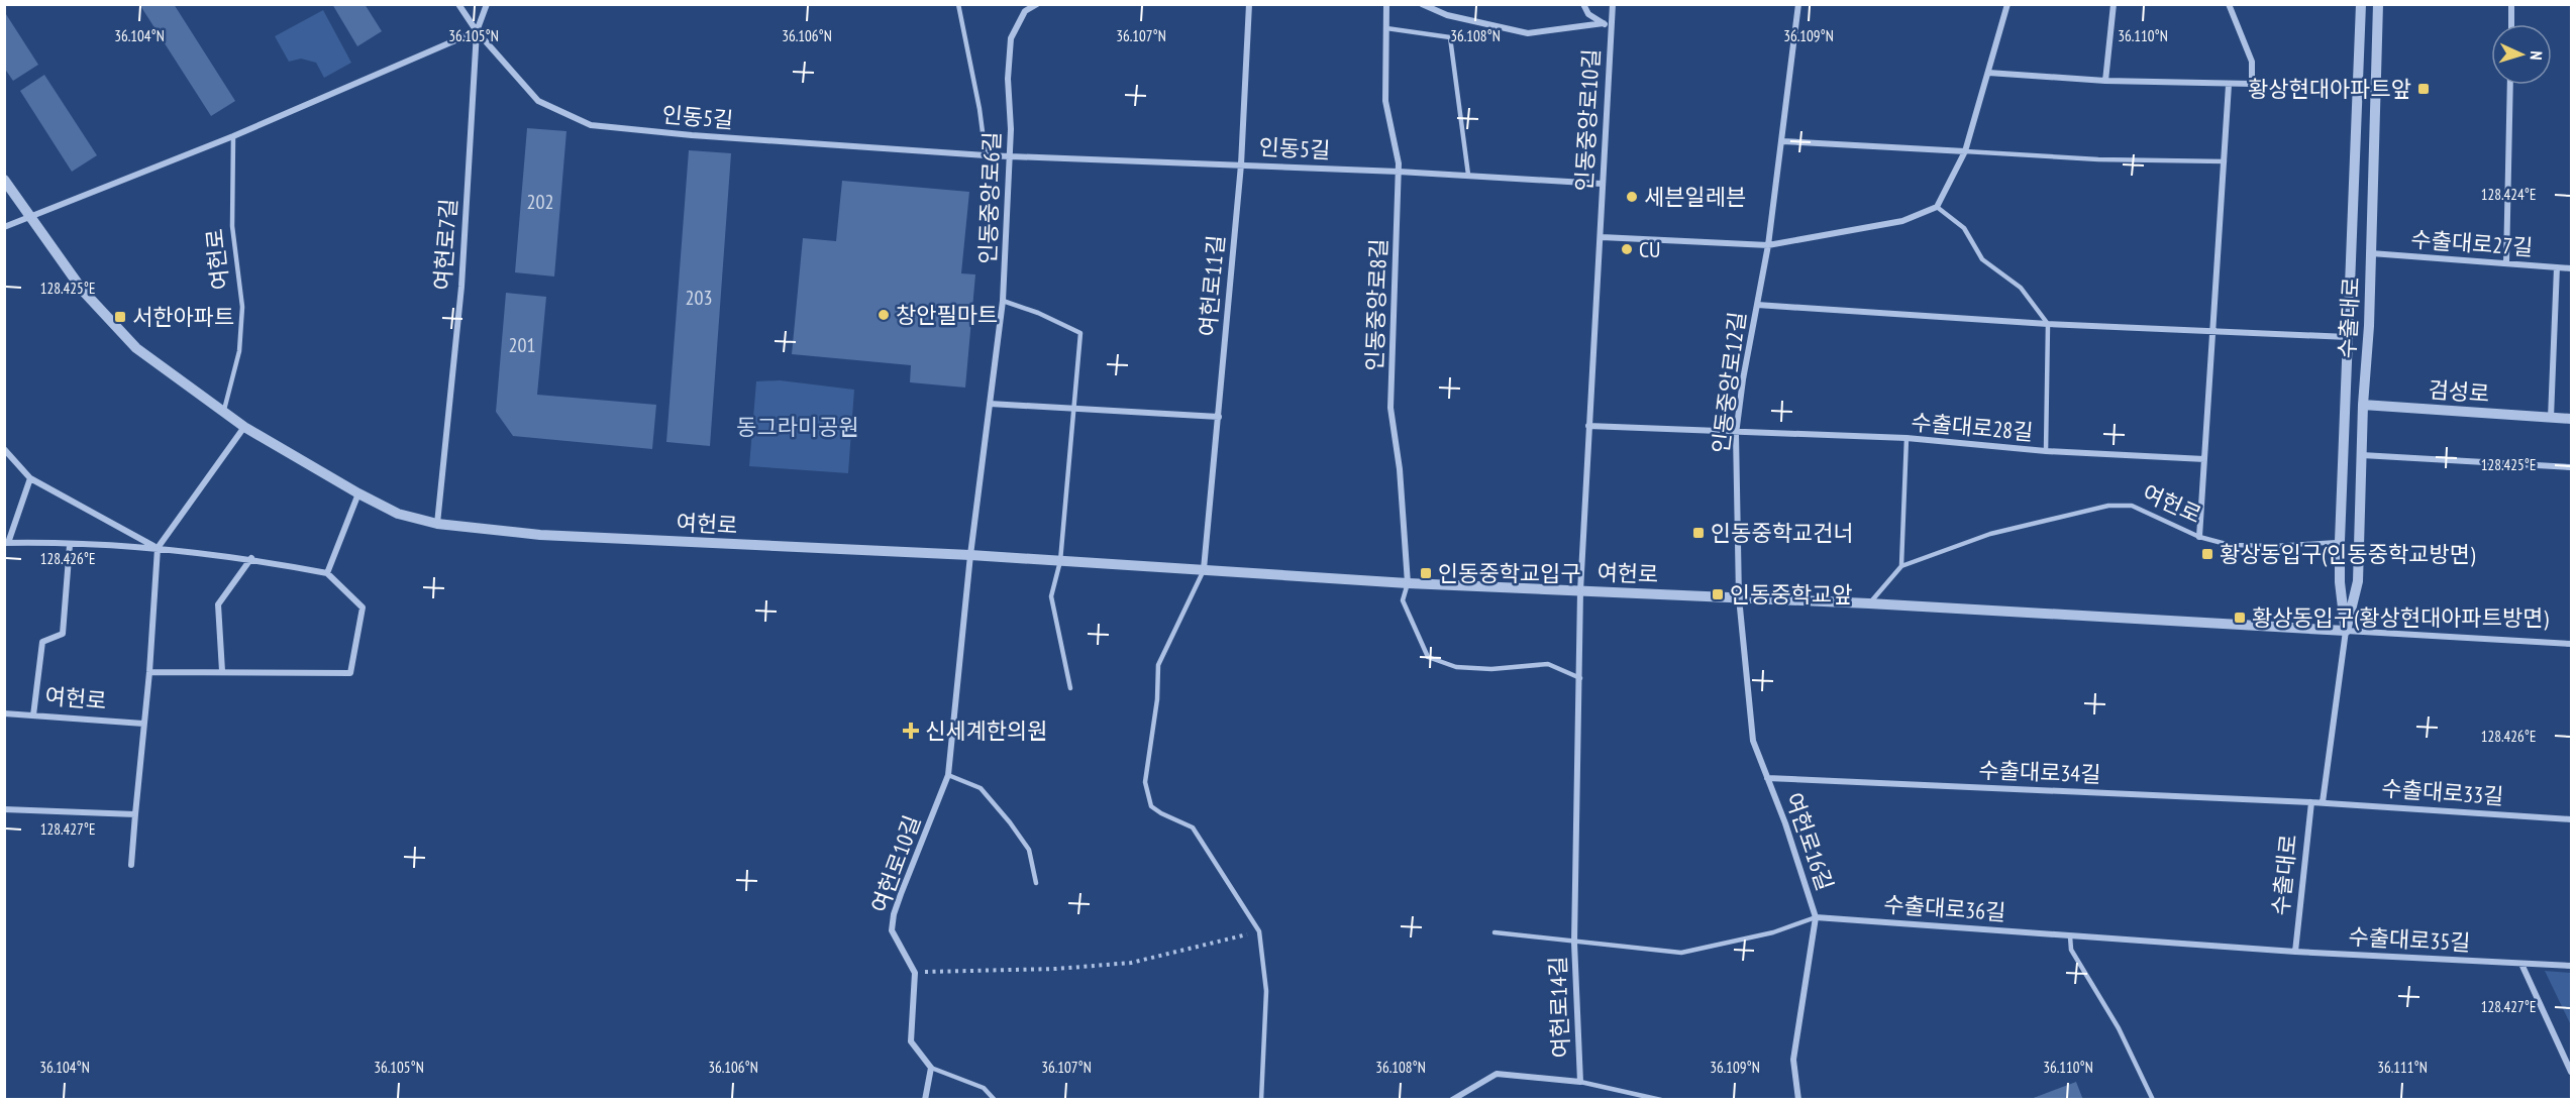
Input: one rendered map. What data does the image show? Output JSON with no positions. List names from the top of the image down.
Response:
{
  "streets": {
    "street": [
      "인동5길",
      "인동중앙로10길",
      "인동중앙로6길",
      "수출대로27길",
      "여헌로7길",
      "여헌로",
      "여헌로11길",
      "인동중앙로8길",
      "수출대로",
      "인동중앙로12길",
      "검성로",
      "수출대로28길",
      "수출대로34길",
      "수출대로33길",
      "여헌로16길",
      "여헌로10길",
      "수출대로36길",
      "수출대로35길",
      "여헌로14길"
    ]
  },
  "crossings": [
    ["인동5길", "인동중앙로10길"],
    ["인동5길", "인동중앙로6길"],
    ["인동5길", "여헌로7길"],
    ["인동5길", "여헌로11길"],
    ["인동5길", "인동중앙로8길"],
    ["인동중앙로10길", "여헌로"],
    ["인동중앙로10길", "여헌로14길"],
    ["인동중앙로6길", "여헌로"],
    ["인동중앙로6길", "여헌로10길"],
    ["수출대로27길", "수출대로"],
    ["여헌로7길", "여헌로"],
    ["여헌로", "여헌로11길"],
    ["여헌로", "인동중앙로8길"],
    ["여헌로", "수출대로"],
    ["여헌로", "인동중앙로12길"],
    ["여헌로", "여헌로16길"],
    ["여헌로", "여헌로10길"],
    ["여헌로", "여헌로14길"],
    ["수출대로", "검성로"],
    ["수출대로", "수출대로34길"],
    ["수출대로", "수출대로33길"],
    ["수출대로", "수출대로36길"],
    ["수출대로", "수출대로35길"],
    ["인동중앙로12길", "수출대로28길"],
    ["인동중앙로12길", "여헌로16길"],
    ["수출대로34길", "수출대로33길"],
    ["수출대로34길", "여헌로16길"],
    ["여헌로16길", "수출대로36길"],
    ["여헌로16길", "여헌로14길"],
    ["수출대로36길", "수출대로35길"],
    ["수출대로36길", "여헌로14길"]
  ],
  "parks": ["동그라미공원"],
  "places": {
    "transit": [
      "황상현대아파트앞",
      "서한아파트",
      "인동중학교건너",
      "황상동입구(인동중학교방면)",
      "인동중학교입구",
      "인동중학교앞",
      "황상동입구(황상현대아파트방면)"
    ],
    "other": ["세븐일레븐", "CU", "창안필마트"],
    "health": ["신세계한의원"]
  },
  "house_numbers": ["202", "203", "201"],
  "north": "right",
  "coordinates": [
    "36.104°N",
    "36.105°N",
    "36.106°N",
    "36.107°N",
    "36.108°N",
    "36.109°N",
    "36.110°N",
    "128.424°E",
    "128.425°E",
    "128.426°E",
    "128.427°E",
    "36.111°N"
  ]
}
